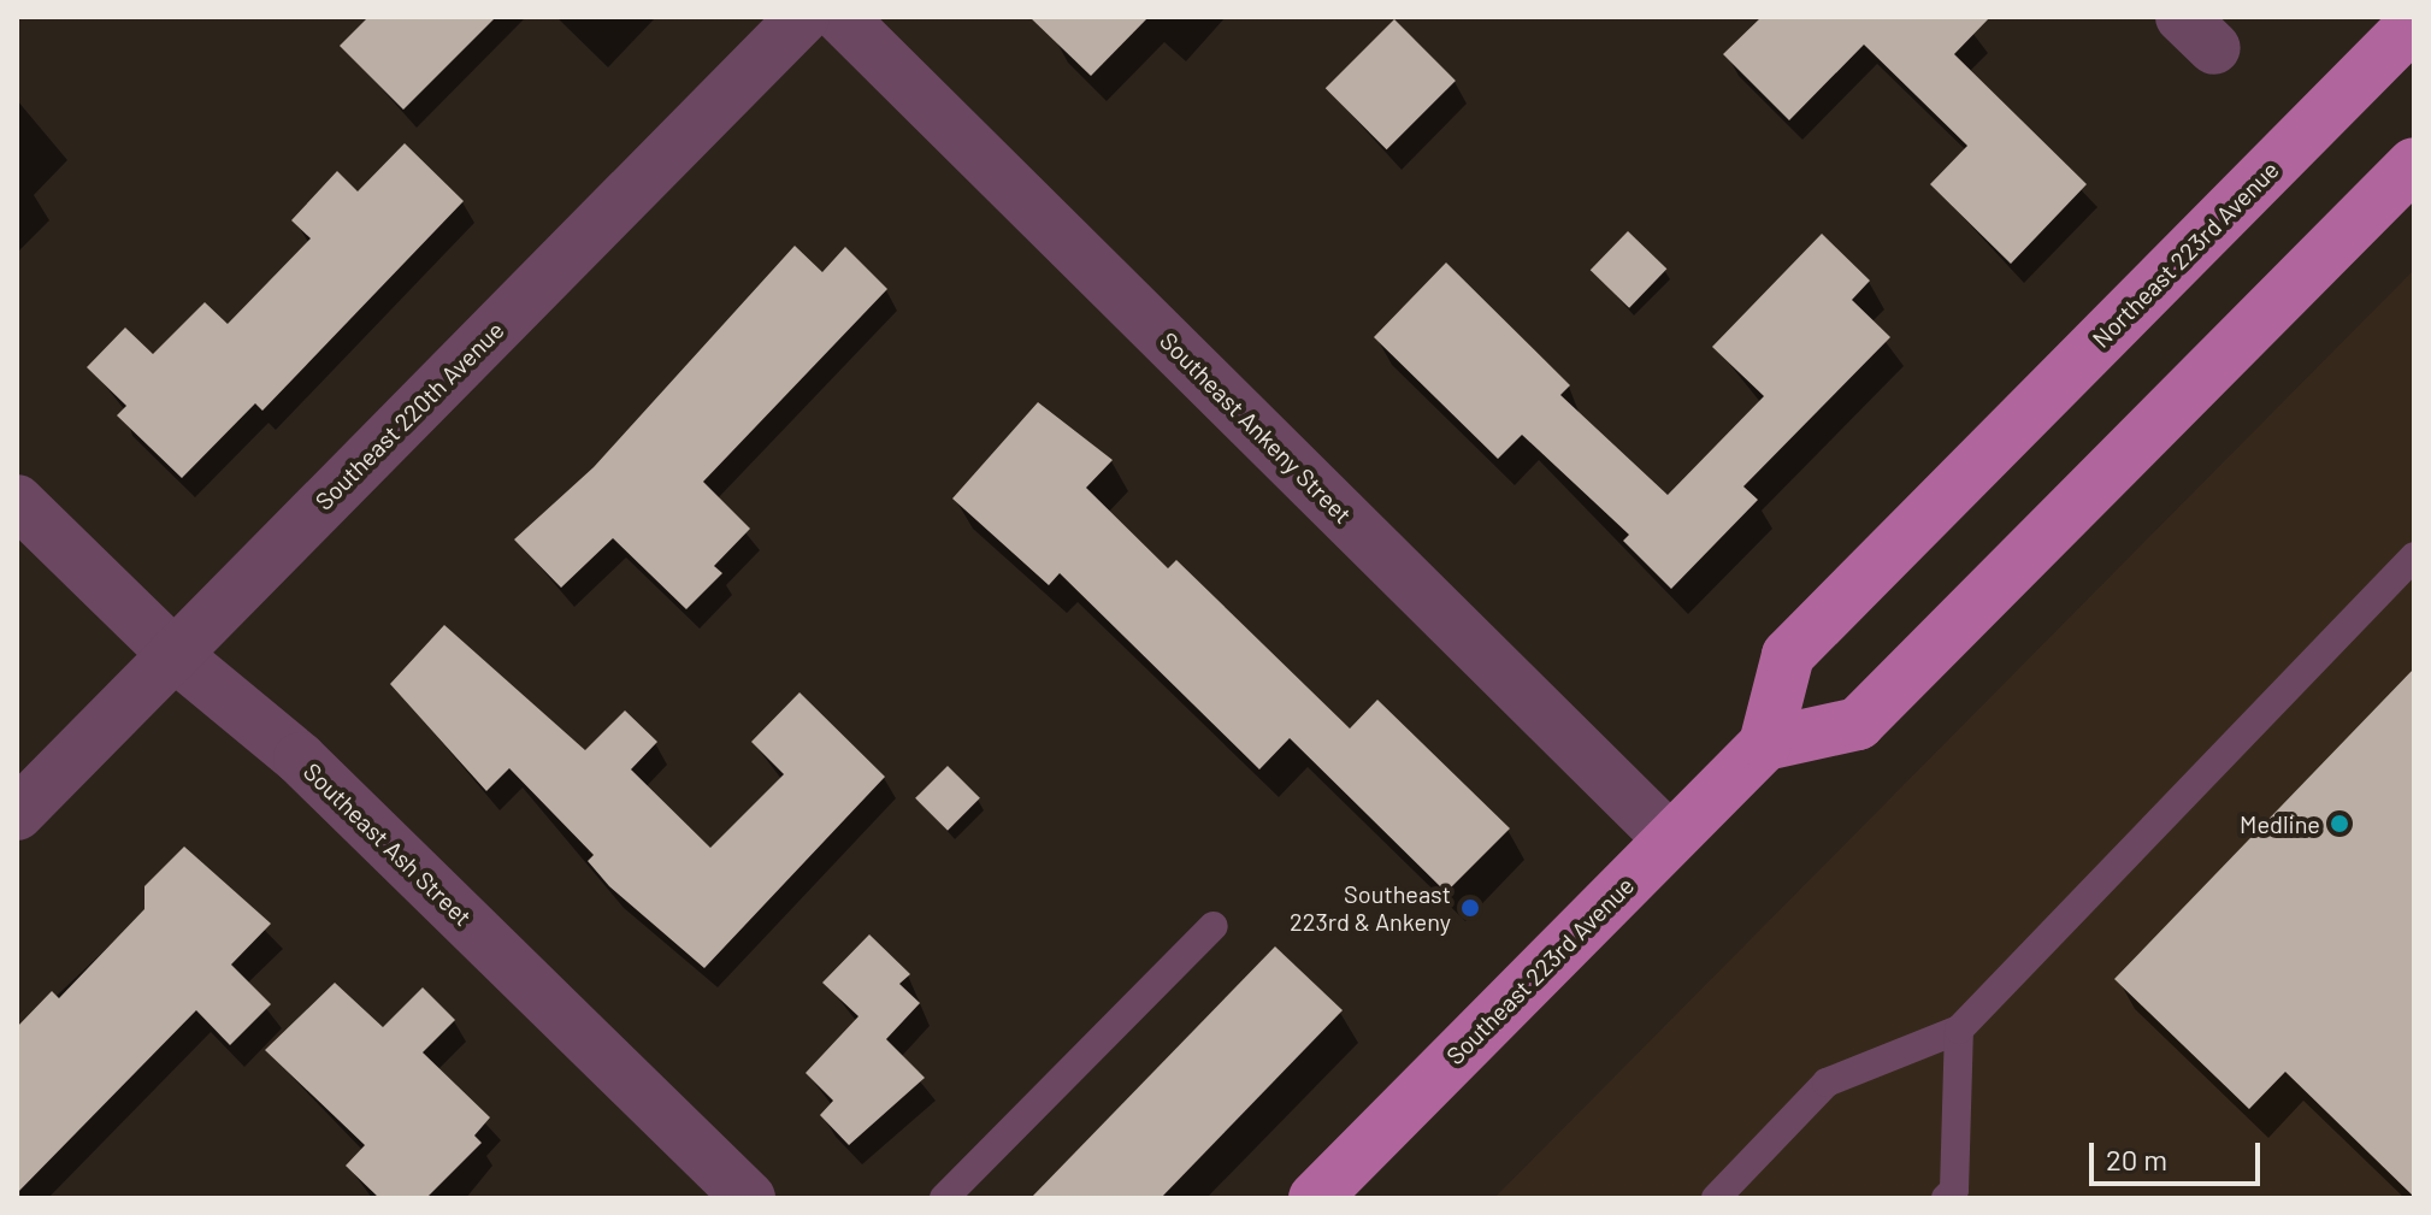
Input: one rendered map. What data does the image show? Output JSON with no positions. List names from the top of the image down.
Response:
{
  "streets": {
    "main road": ["Northeast 223rd Avenue", "Southeast 223rd Avenue"],
    "street": ["Southeast 220th Avenue", "Southeast Ankeny Street", "Southeast Ash Street"]
  },
  "crossings": [
    ["Northeast 223rd Avenue", "Southeast 223rd Avenue"],
    ["Southeast 220th Avenue", "Southeast Ash Street"],
    ["Southeast Ankeny Street", "Southeast 223rd Avenue"]
  ],
  "places": ["Medline", "Southeast 223rd & Ankeny"],
  "scale_bar": "20 m"
}
